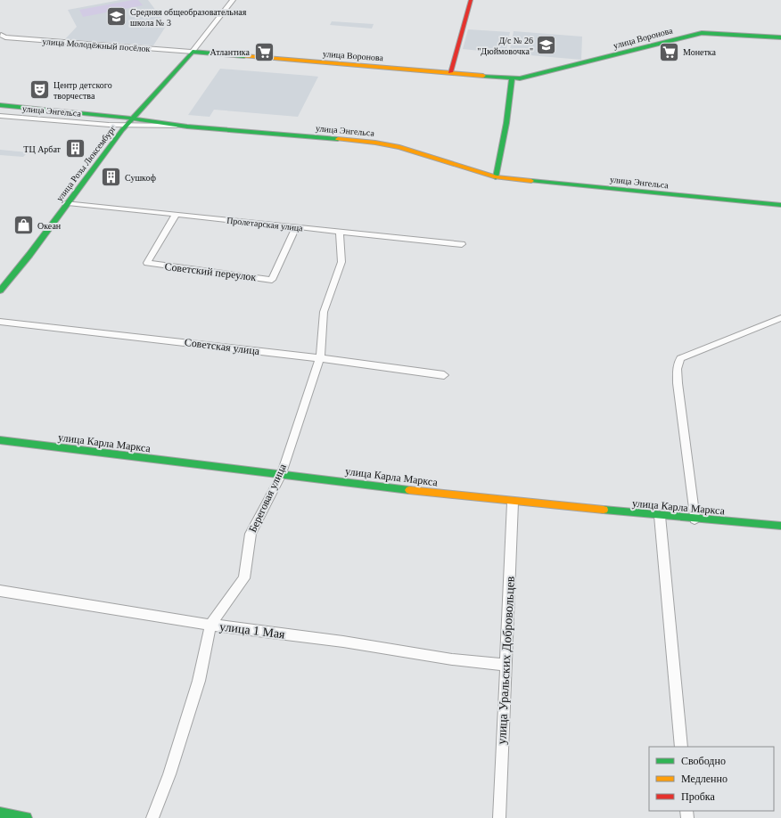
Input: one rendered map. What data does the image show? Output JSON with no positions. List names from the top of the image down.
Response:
{
  "streets": {
    "street": [
      "улица Воронова",
      "улица Молодёжный посёлок",
      "улица Энгельса",
      "улица Розы Люксембург",
      "Пролетарская улица",
      "Советский переулок",
      "Советская улица",
      "улица Карла Маркса",
      "Береговая улица",
      "улица 1 Мая",
      "улица Уральских Добровольцев"
    ]
  },
  "crossings": [
    ["улица Воронова", "улица Молодёжный посёлок"],
    ["улица Воронова", "улица Розы Люксембург"],
    ["улица Молодёжный посёлок", "улица Розы Люксембург"],
    ["улица Энгельса", "улица Розы Люксембург"],
    ["улица Розы Люксембург", "Пролетарская улица"],
    ["Пролетарская улица", "Советский переулок"],
    ["Пролетарская улица", "Береговая улица"],
    ["Советская улица", "Береговая улица"],
    ["улица Карла Маркса", "Береговая улица"],
    ["улица Карла Маркса", "улица Уральских Добровольцев"],
    ["Береговая улица", "улица 1 Мая"],
    ["улица 1 Мая", "улица Уральских Добровольцев"]
  ],
  "places": {
    "school or university": ["Средняя общеобразовательная школа № 3", "Д/с № 26 \"Дюймовочка\""],
    "supermarket": ["Атлантика", "Монетка"],
    "theatre": ["Центр детского творчества"],
    "building": ["ТЦ Арбат", "Сушкоф"],
    "shop": ["Океан"]
  },
  "legend": ["Свободно", "Медленно", "Пробка"]
}
